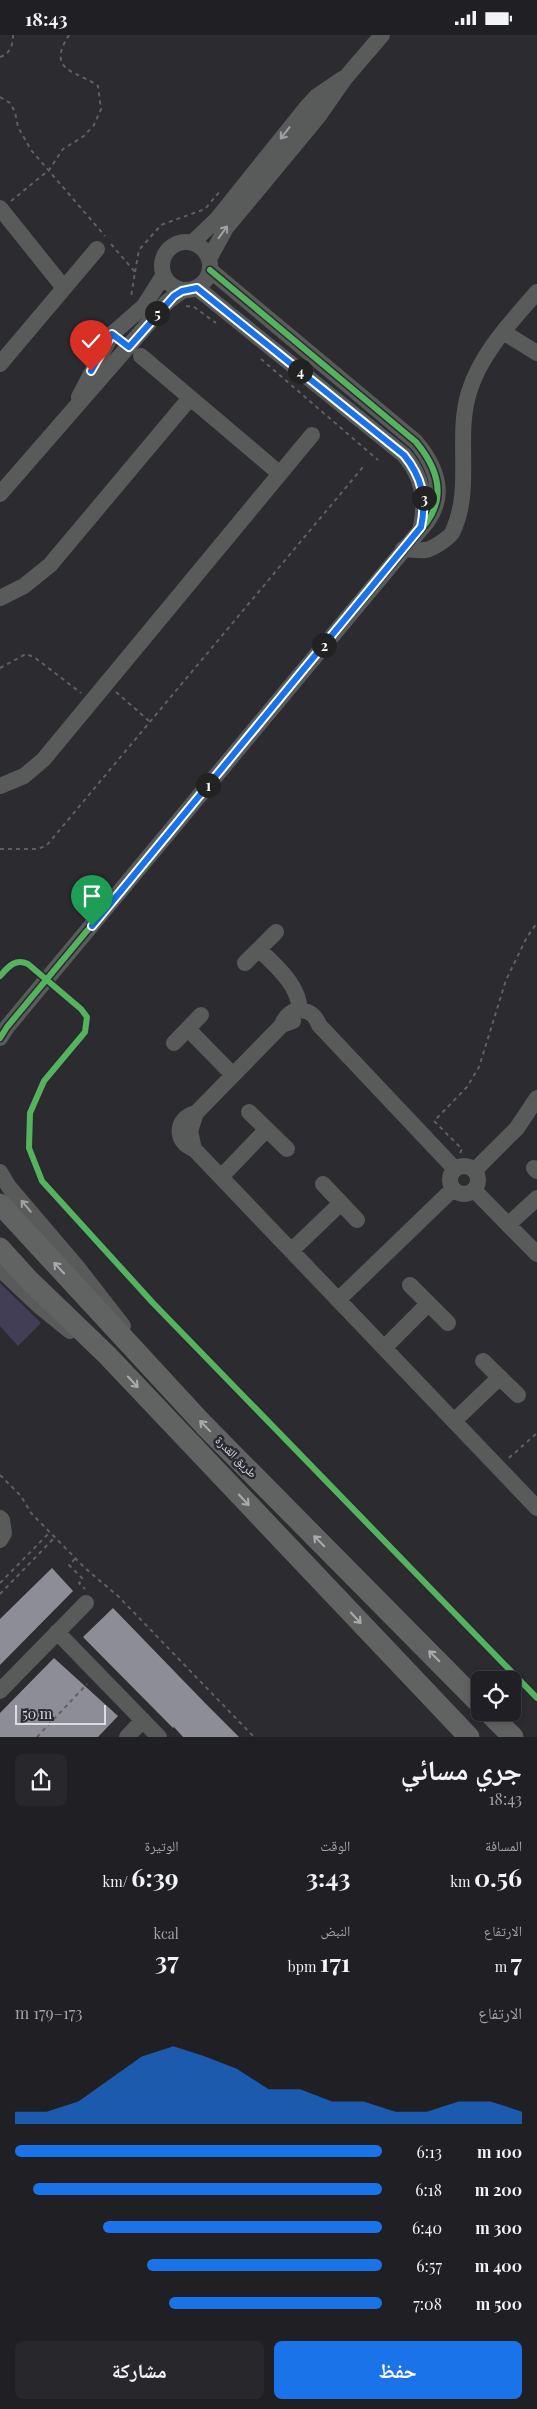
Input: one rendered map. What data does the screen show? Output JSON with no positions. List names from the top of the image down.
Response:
{
  "streets": {
    "main road": ["طريق القدرة"]
  },
  "scale_bar": "50 m",
  "page": {
    "status": "18:43",
    "pins": [
      "5",
      "4",
      "3",
      "2",
      "1"
    ],
    "scale": "50 m",
    "heading": ["جري مسائي", "18:43"],
    "stats": [
      ["المسافة", "0.56 km"],
      ["الوقت", "3:43"],
      ["الوتيرة", "6:39 /km"],
      ["الارتفاع", "7 m"],
      ["النبض", "171 bpm"],
      ["kcal", "37"]
    ],
    "chart": ["الارتفاع", "173–179 m"],
    "list": [
      {
        "name": "100 m",
        "note": "6:13"
      },
      {
        "name": "200 m",
        "note": "6:18"
      },
      {
        "name": "300 m",
        "note": "6:40"
      },
      {
        "name": "400 m",
        "note": "6:57"
      },
      {
        "name": "500 m",
        "note": "7:08"
      }
    ],
    "buttons": ["حفظ", "مشاركة"]
  }
}
